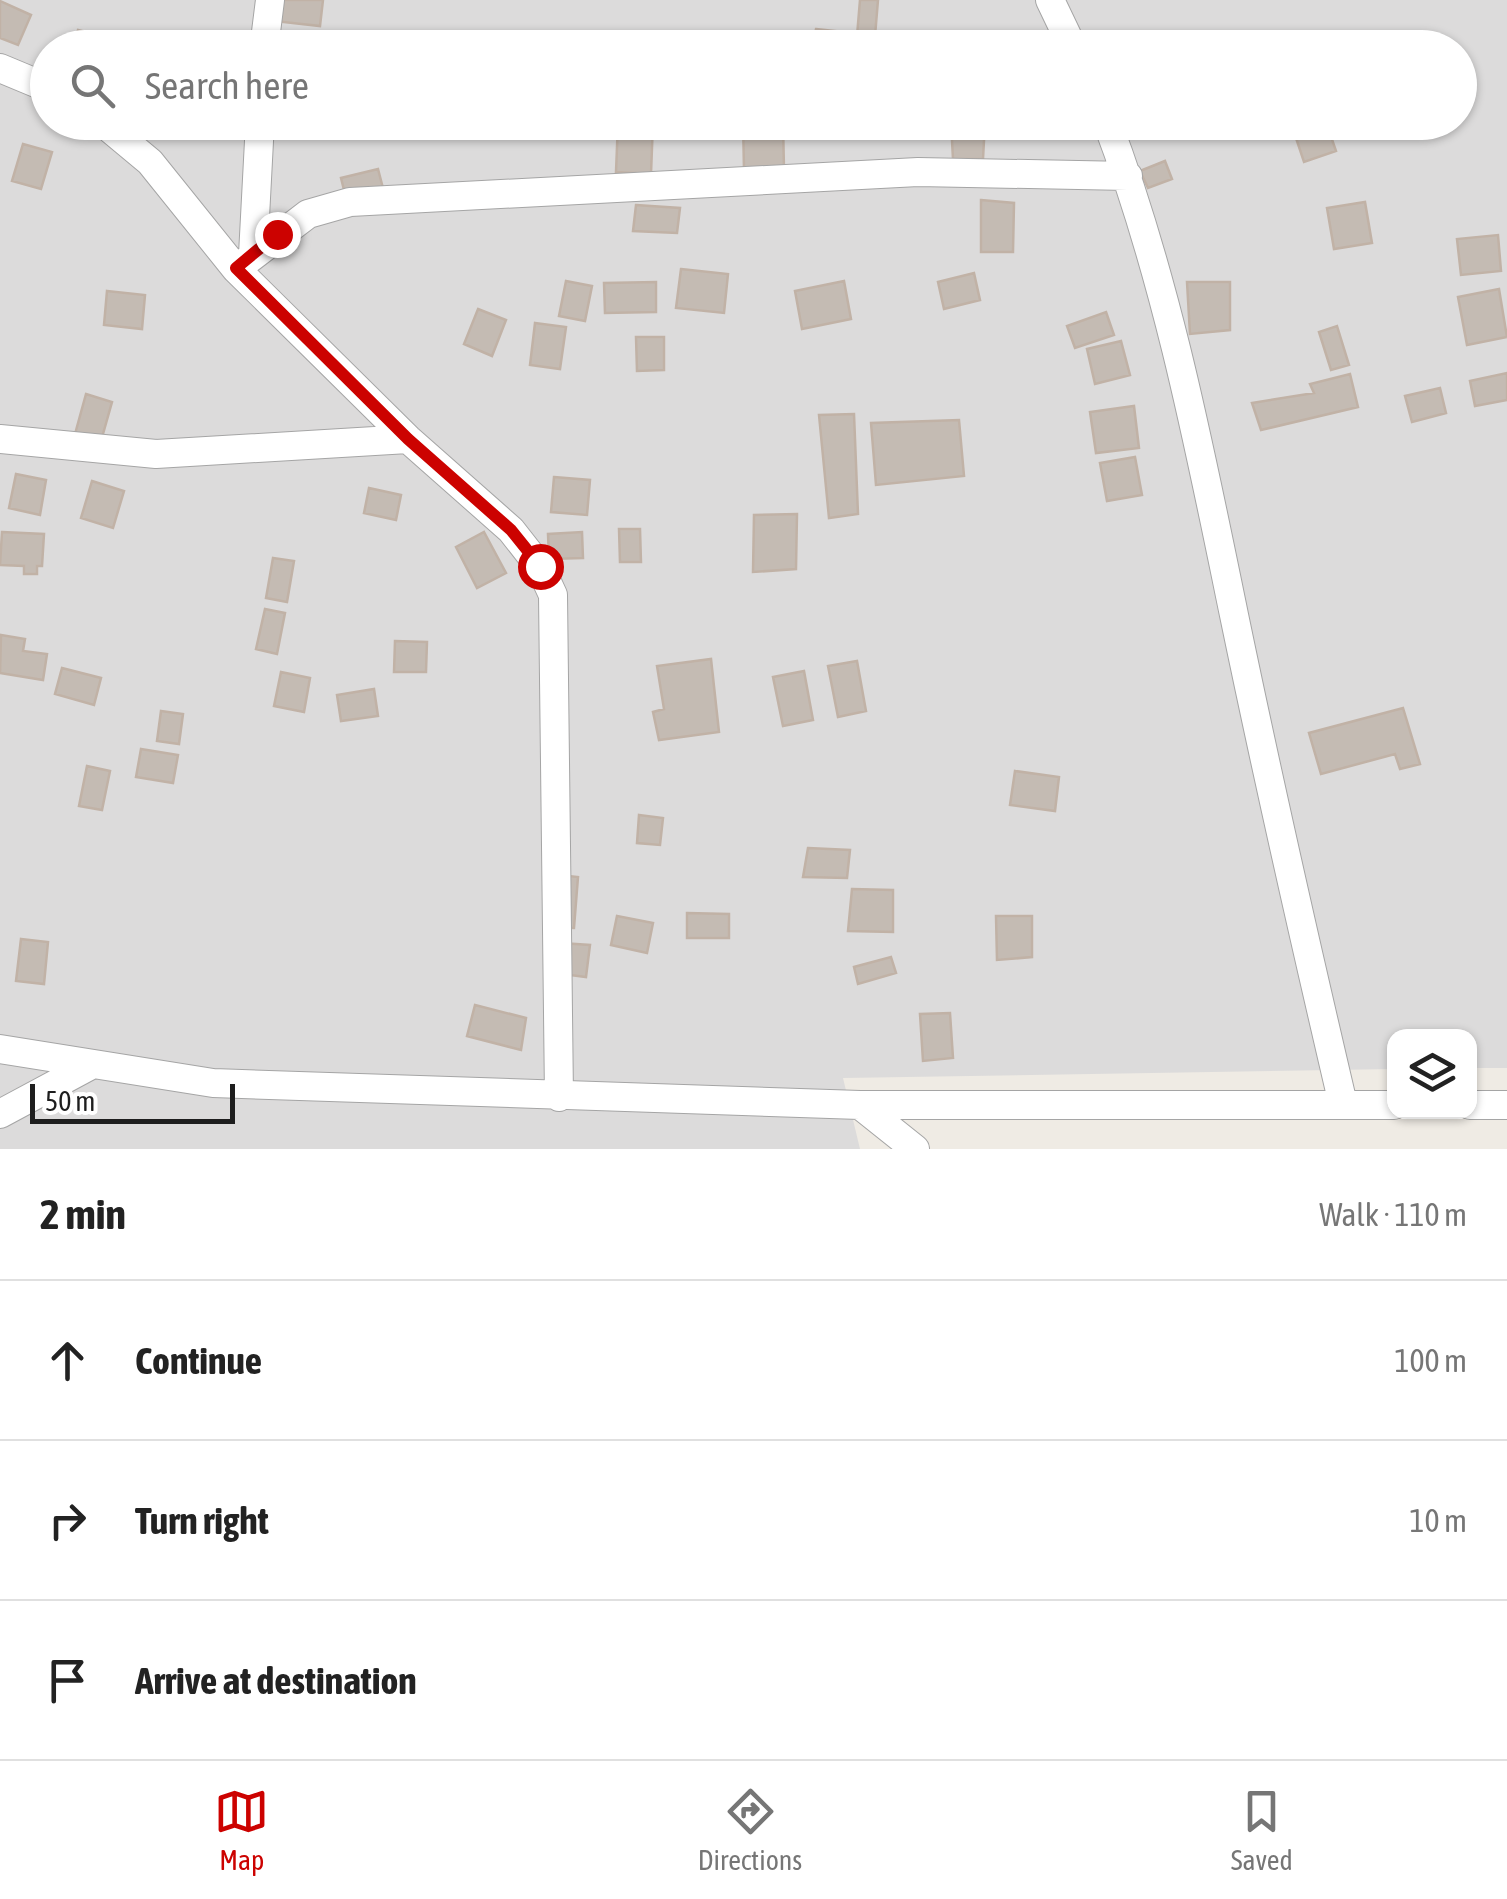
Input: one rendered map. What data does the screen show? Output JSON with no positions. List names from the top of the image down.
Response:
{
  "scale_bar": "50 m",
  "page": {
    "search": "Search here",
    "scale": "50 m",
    "heading": ["2 min", "Walk · 110 m"],
    "list": [
      ["Continue", "100 m"],
      ["Turn right", "10 m"],
      "Arrive at destination"
    ],
    "nav": ["Map", "Directions", "Saved"]
  }
}
